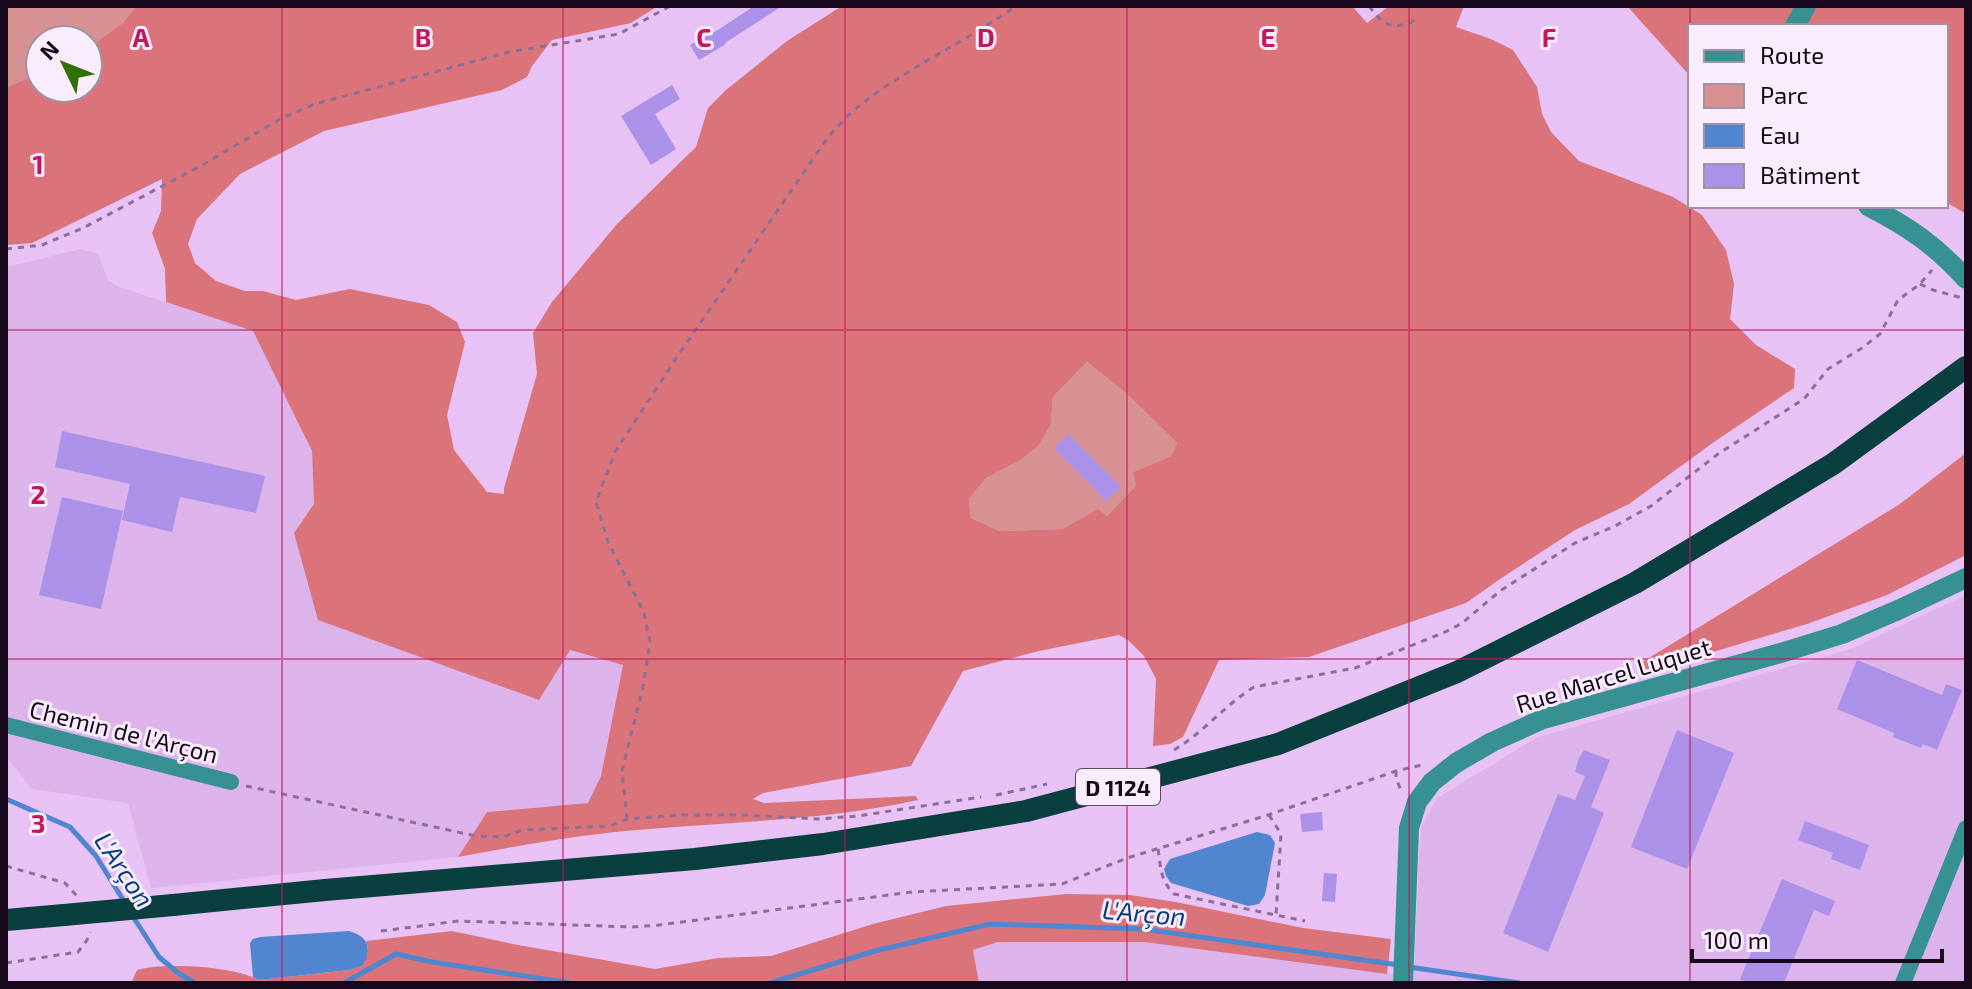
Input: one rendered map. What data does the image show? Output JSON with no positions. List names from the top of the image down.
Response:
{
  "streets": {
    "highway": ["D 1124"],
    "street": ["Rue Marcel Luquet", "Chemin de l'Arçon"]
  },
  "water": ["L'Arçon"],
  "legend": [
    "Route",
    "Parc",
    "Eau",
    "Bâtiment"
  ],
  "scale_bar": "100 m",
  "north": "top left",
  "grid": {
    "columns": [
      "A",
      "B",
      "C",
      "D",
      "E",
      "F"
    ],
    "rows": ["1", "2", "3"]
  }
}
